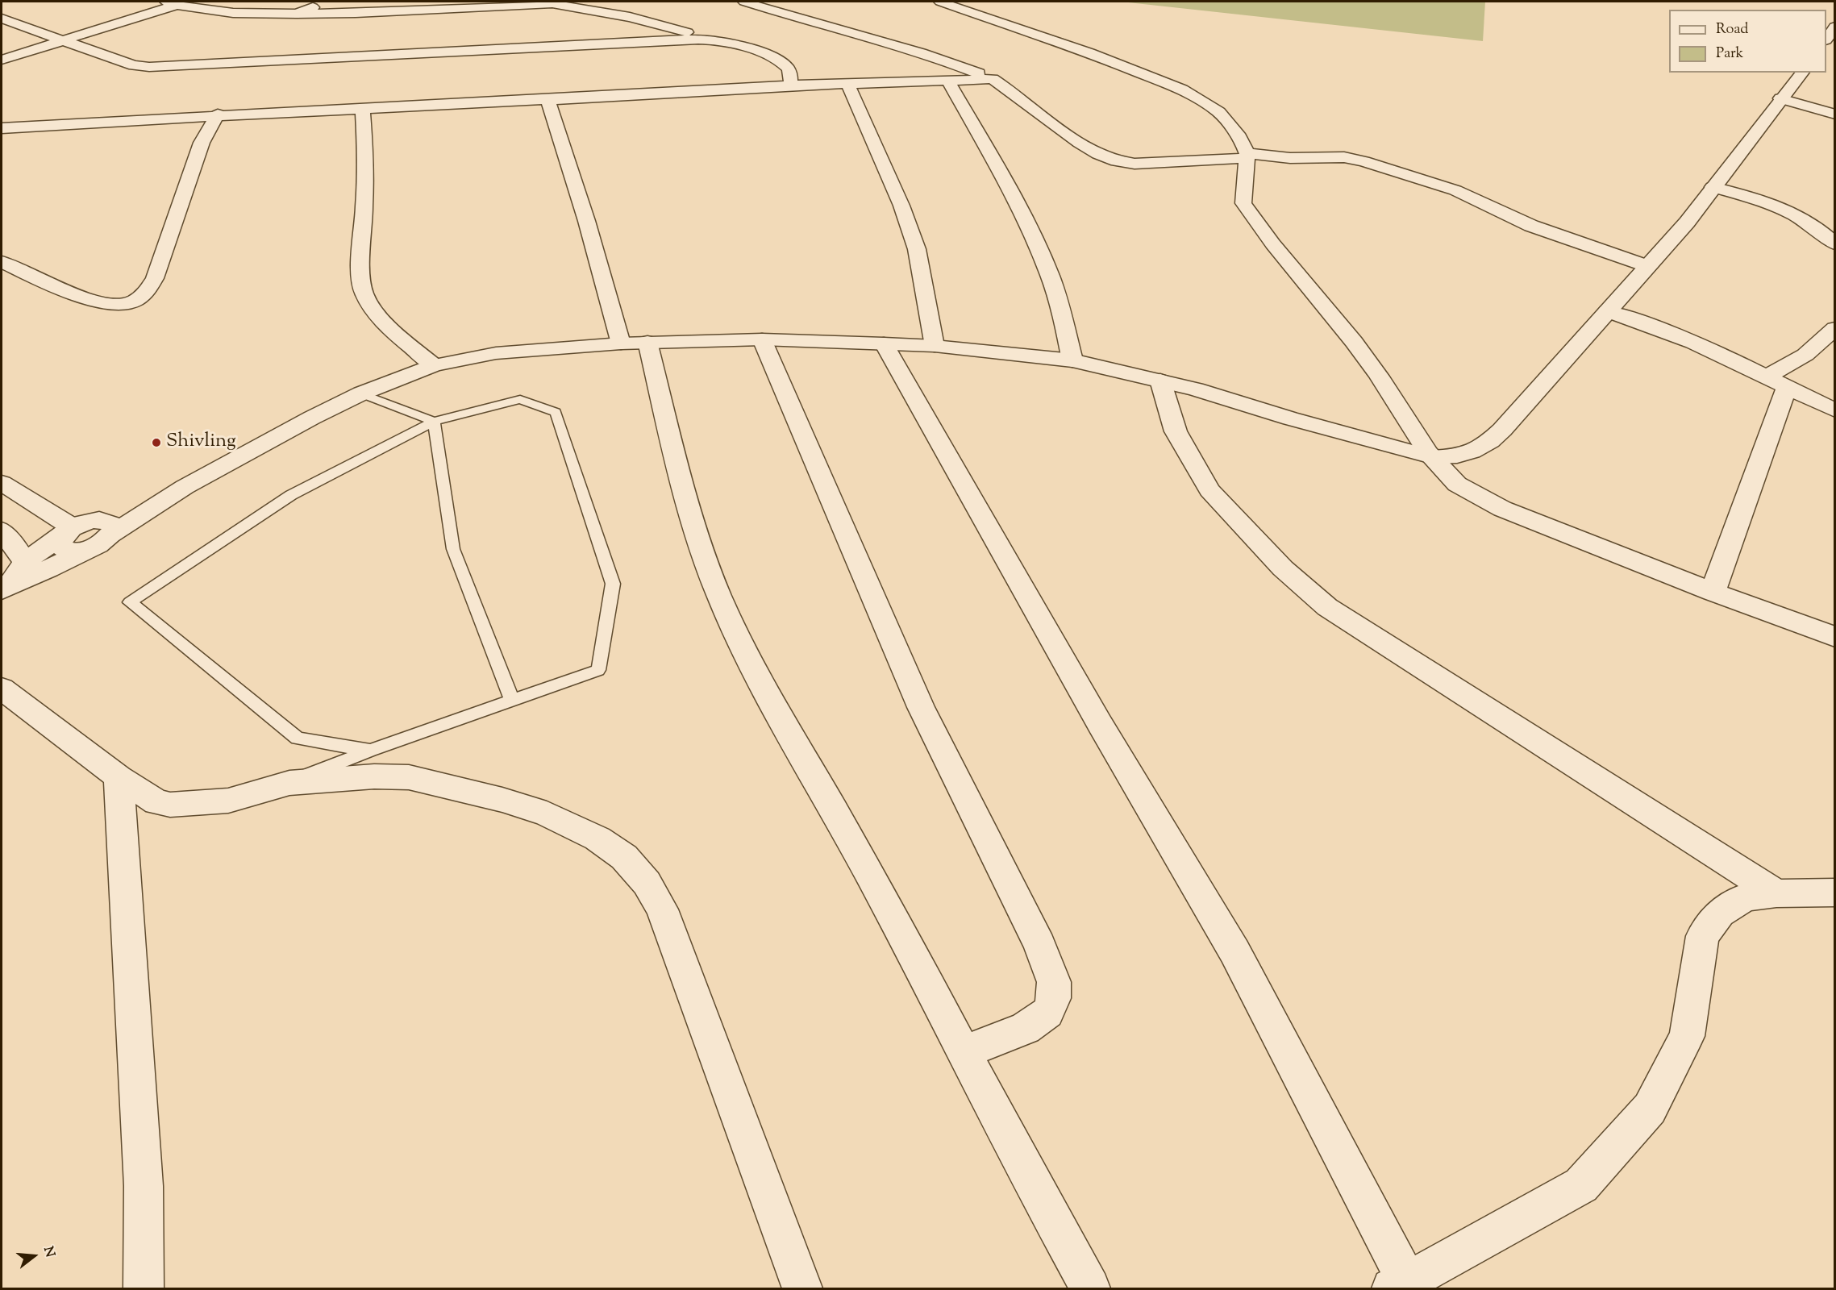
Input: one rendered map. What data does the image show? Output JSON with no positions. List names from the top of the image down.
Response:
{
  "places": ["Shivling"],
  "legend": ["Road", "Park"],
  "north": "right"
}
